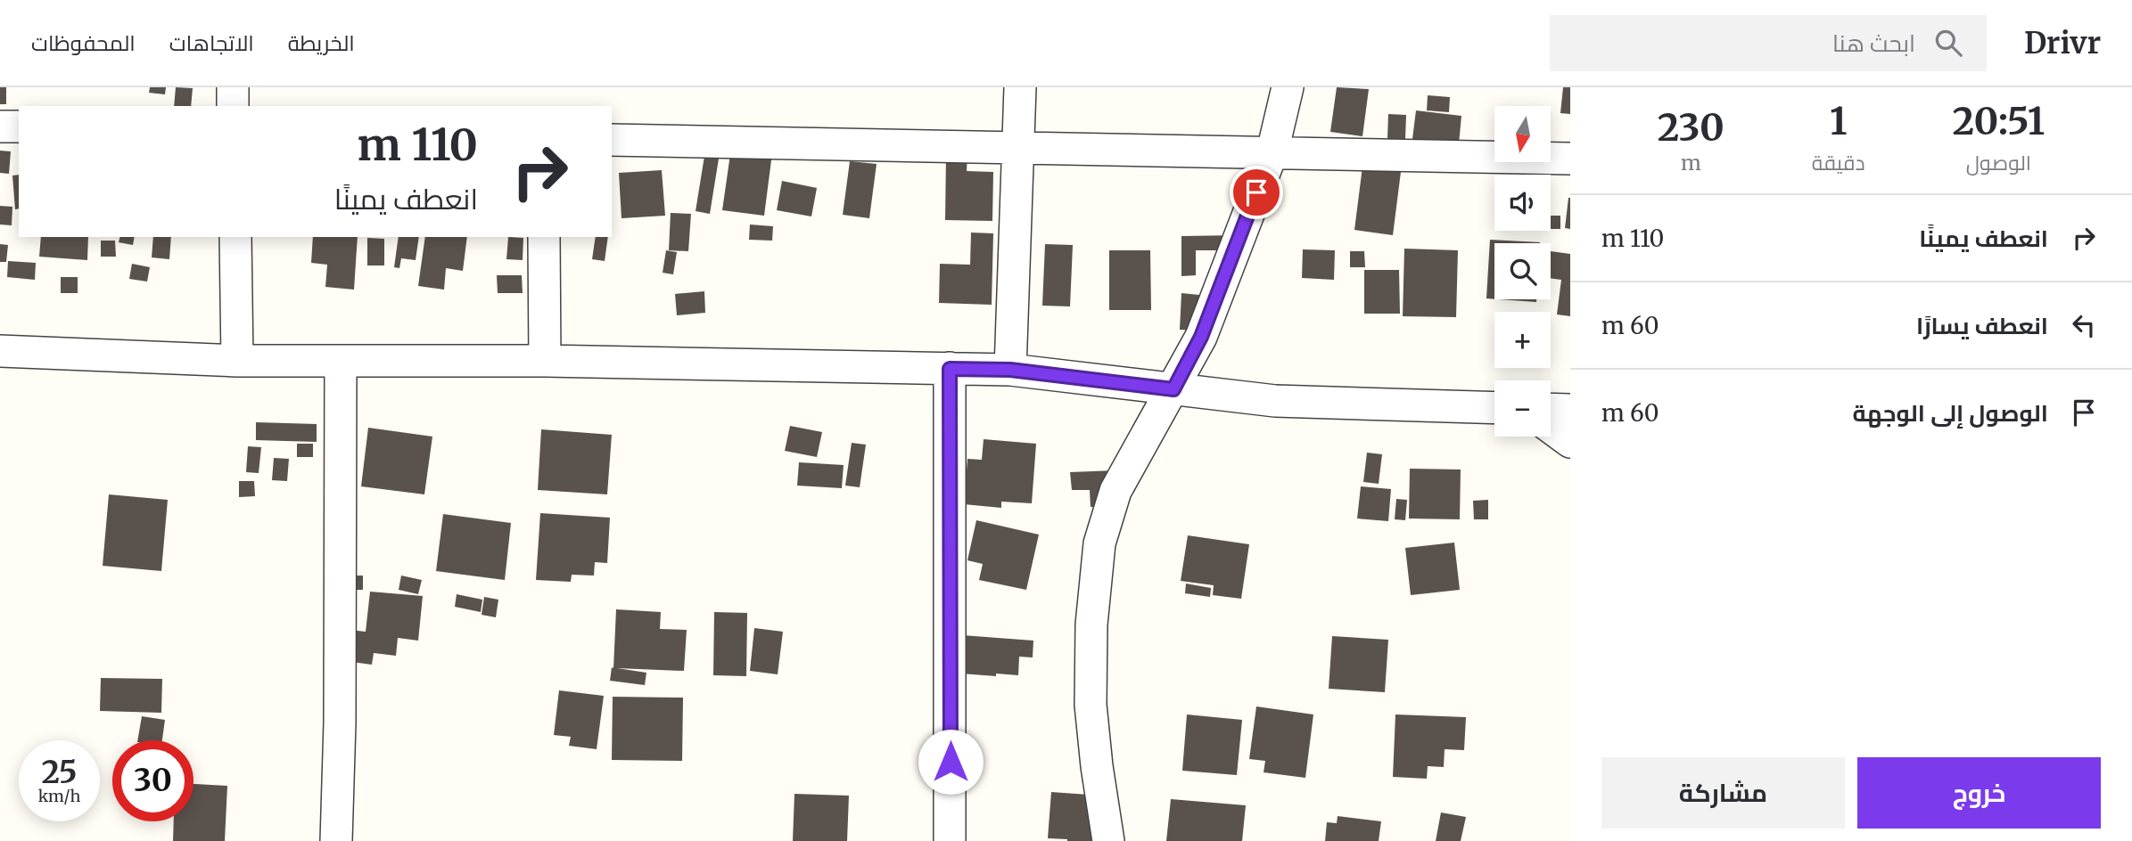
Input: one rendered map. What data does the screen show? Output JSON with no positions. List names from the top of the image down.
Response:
{
  "north": "bottom",
  "page": {
    "header": "Drivr",
    "search": "ابحث هنا",
    "nav": ["الخريطة", "الاتجاهات", "المحفوظات"],
    "eta": [
      "20:51",
      "الوصول",
      "1",
      "دقيقة",
      "230",
      "m"
    ],
    "map_buttons": ["+", "−"],
    "turn": ["110 m", "انعطف يمينًا"],
    "list": [
      {
        "name": "انعطف يمينًا",
        "value": "110 m"
      },
      {
        "name": "انعطف يسارًا",
        "value": "60 m"
      },
      {
        "name": "الوصول إلى الوجهة",
        "value": "60 m"
      }
    ],
    "speed": "25 km/h",
    "limit": "30",
    "buttons": ["خروج", "مشاركة"]
  }
}
